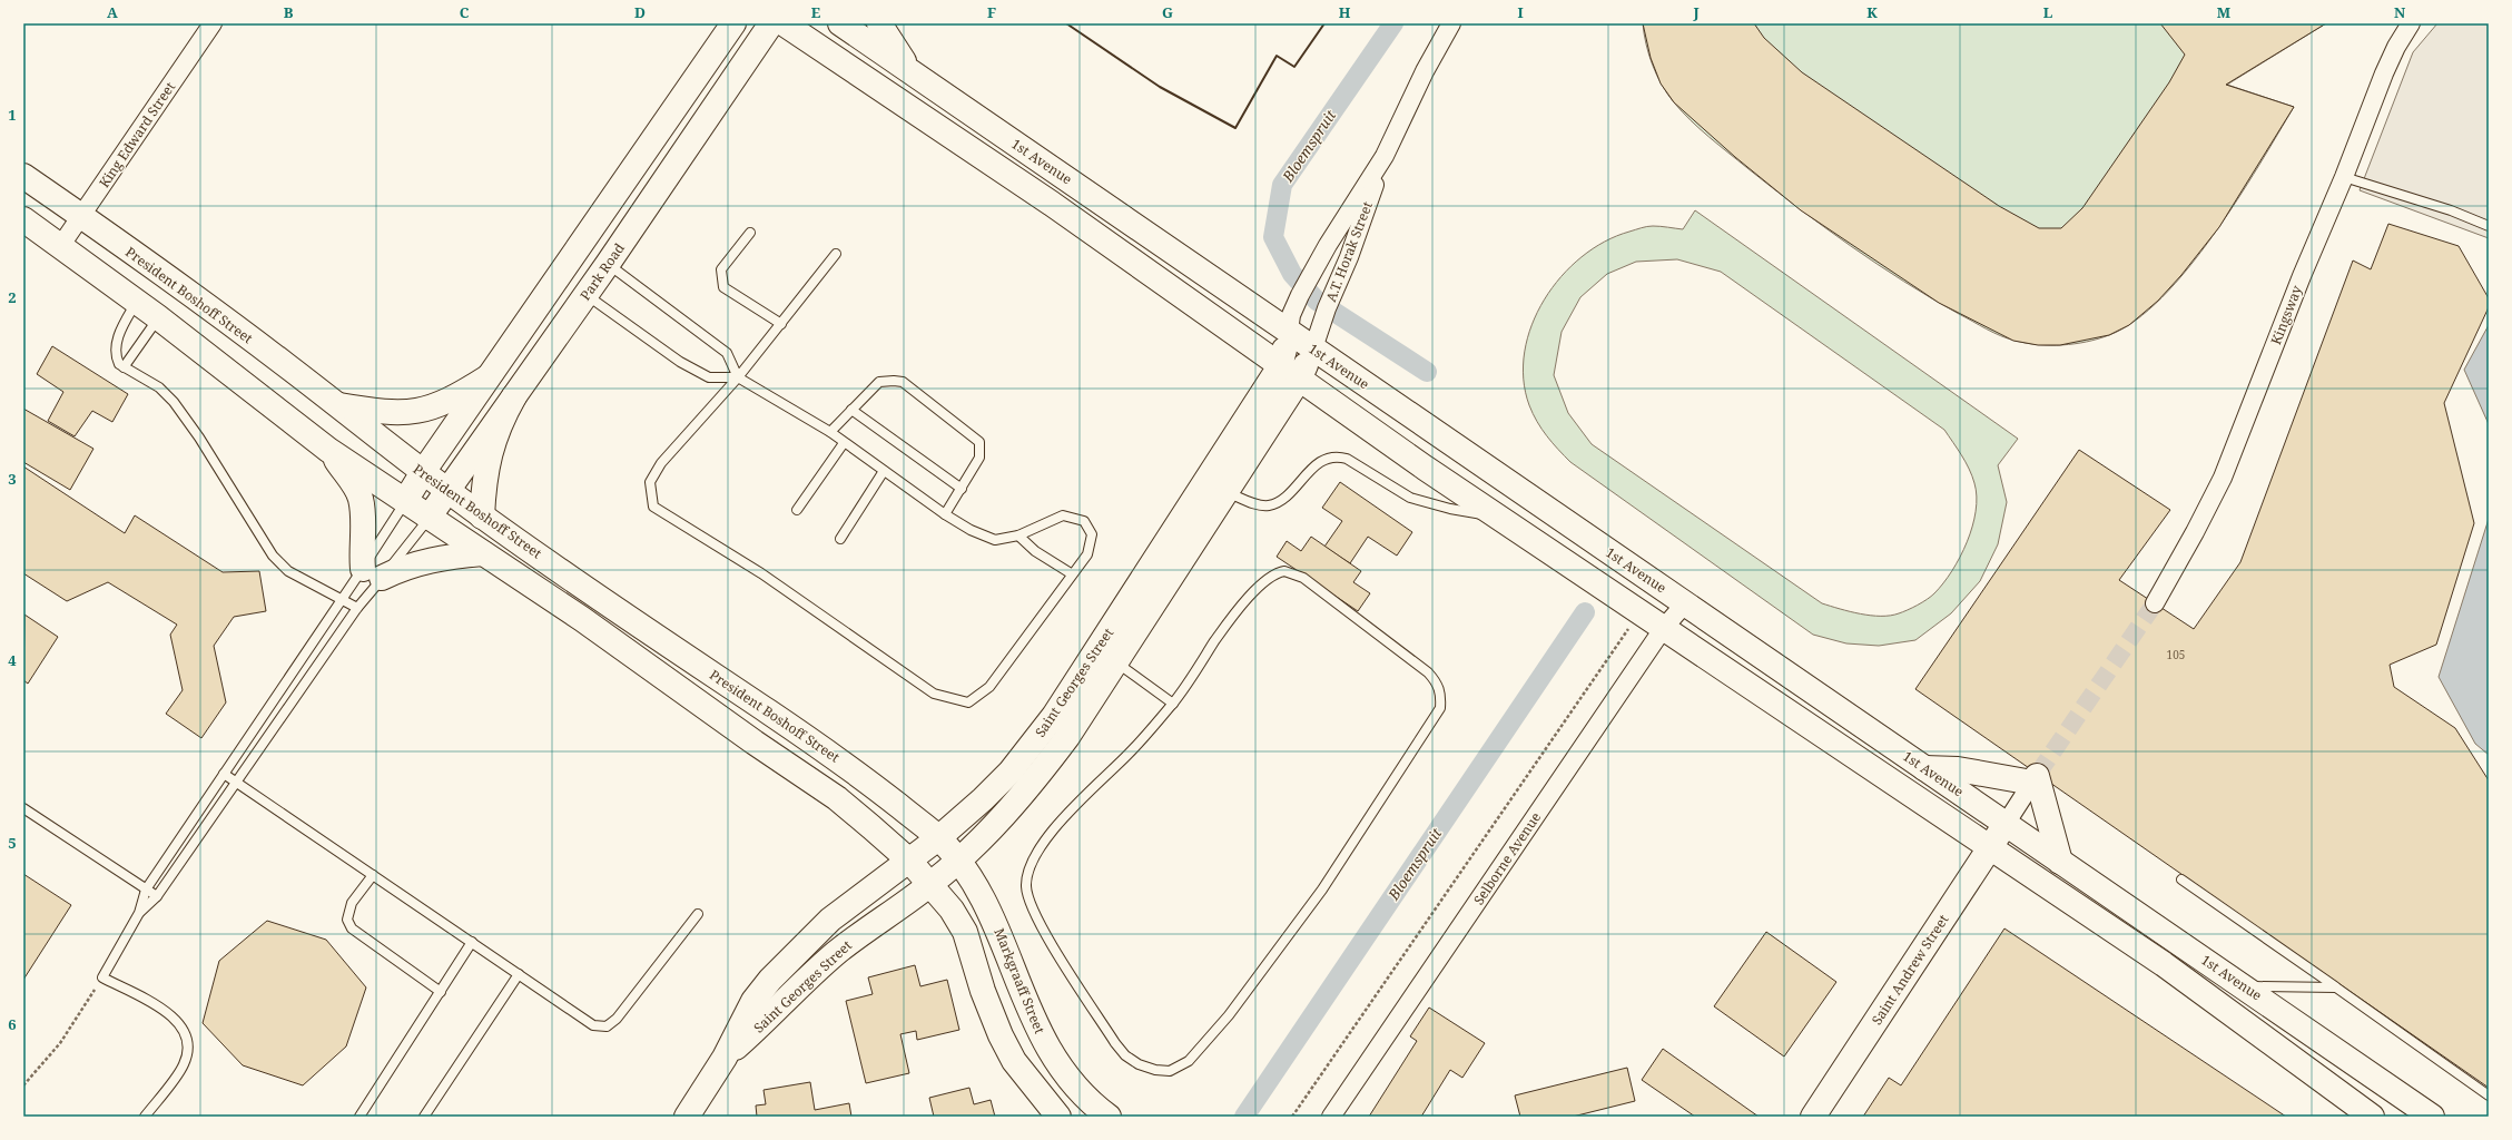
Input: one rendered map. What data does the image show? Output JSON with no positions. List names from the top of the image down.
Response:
{
  "streets": {
    "street": [
      "King Edward Street",
      "1st Avenue",
      "A.T. Horak Street",
      "Park Road",
      "President Boshoff Street",
      "Kingsway",
      "Saint Georges Street",
      "Selborne Avenue",
      "Saint Andrew Street",
      "Markgraaff Street"
    ]
  },
  "crossings": [
    ["King Edward Street", "President Boshoff Street"],
    ["1st Avenue", "A.T. Horak Street"],
    ["1st Avenue", "Saint Georges Street"],
    ["1st Avenue", "Selborne Avenue"],
    ["1st Avenue", "Saint Andrew Street"],
    ["A.T. Horak Street", "Saint Georges Street"],
    ["Park Road", "President Boshoff Street"],
    ["President Boshoff Street", "Saint Georges Street"],
    ["President Boshoff Street", "Markgraaff Street"],
    ["Saint Georges Street", "Markgraaff Street"]
  ],
  "water": ["Bloemspruit"],
  "house_numbers": ["105"],
  "grid": {
    "columns": [
      "A",
      "B",
      "C",
      "D",
      "E",
      "F",
      "G",
      "H",
      "I",
      "J",
      "K",
      "L",
      "M",
      "N"
    ],
    "rows": [
      "1",
      "2",
      "3",
      "4",
      "5",
      "6"
    ]
  }
}
